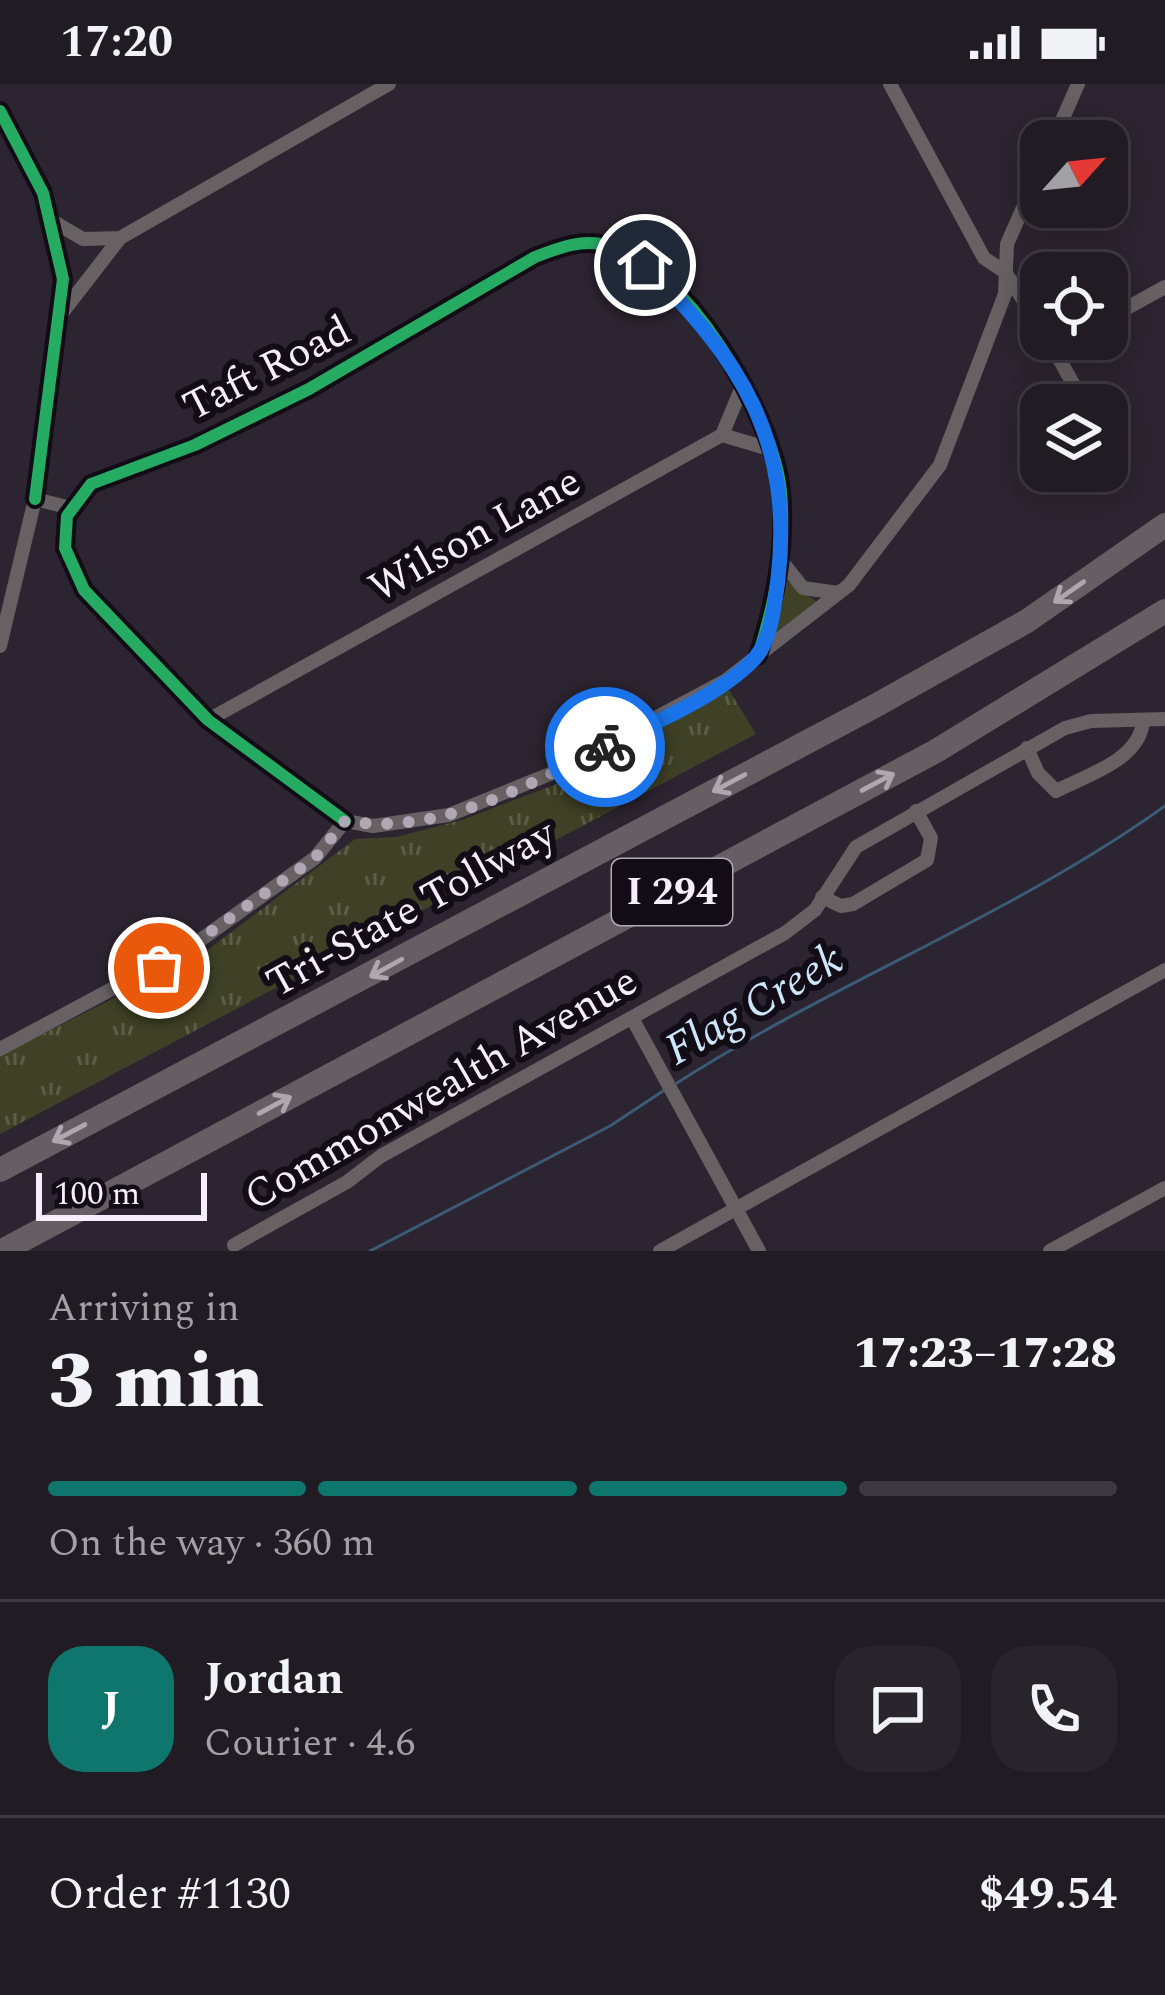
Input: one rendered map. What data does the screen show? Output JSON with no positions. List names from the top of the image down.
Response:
{
  "streets": {
    "highway": ["I 294", "Tri-State Tollway"],
    "street": ["Taft Road", "Wilson Lane", "Commonwealth Avenue"]
  },
  "water": ["Flag Creek"],
  "scale_bar": "100 m",
  "north": "top right",
  "page": {
    "status": "17:20",
    "scale": "100 m",
    "heading": ["3 min", "Arriving in", "17:23–17:28"],
    "panel": [
      "Jordan",
      "Courier · 4.6",
      "Order #1130",
      "$49.54"
    ],
    "bar": "On the way · 360 m",
    "round": "J"
  }
}
